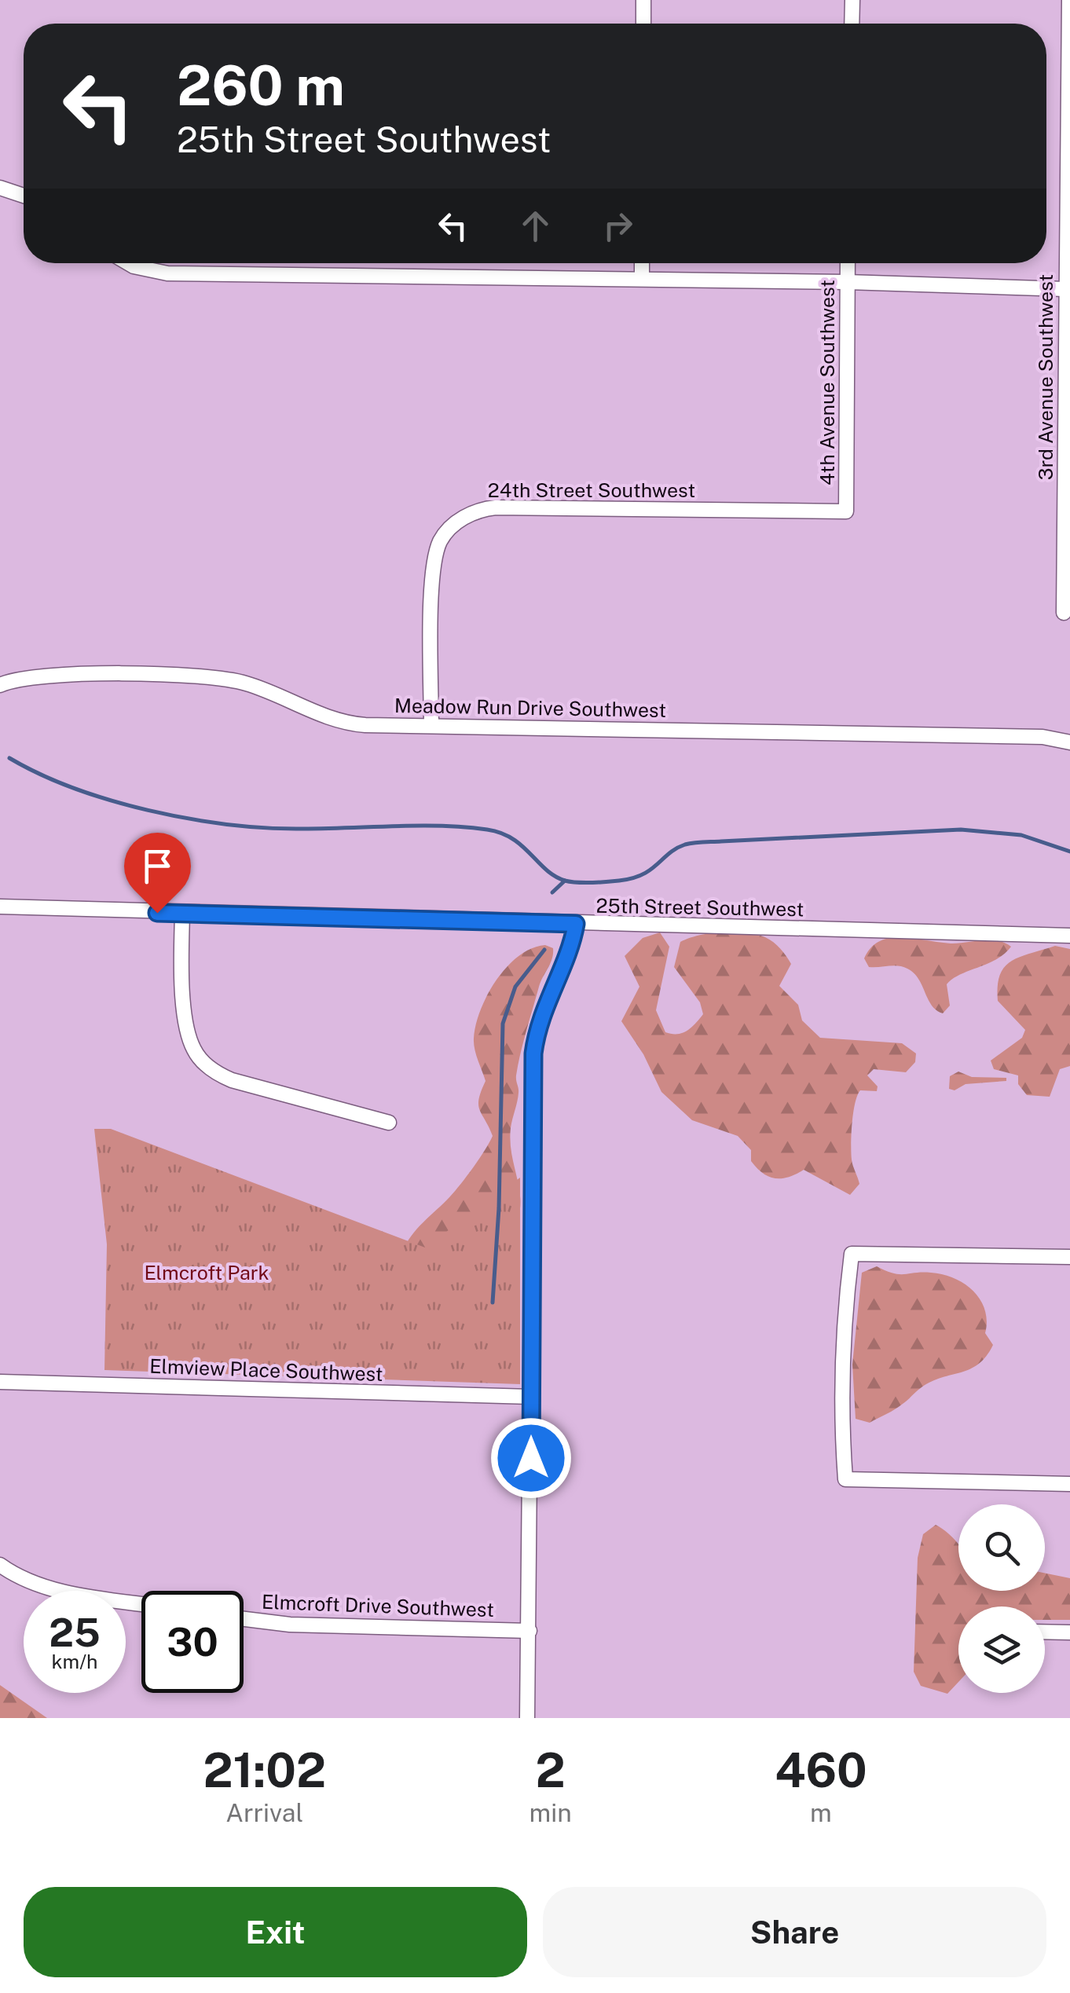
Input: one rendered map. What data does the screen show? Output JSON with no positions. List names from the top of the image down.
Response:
{
  "streets": {
    "street": [
      "3rd Avenue Southwest",
      "4th Avenue Southwest",
      "24th Street Southwest",
      "Meadow Run Drive Southwest",
      "25th Street Southwest",
      "Elmview Place Southwest",
      "Elmcroft Drive Southwest"
    ]
  },
  "crossings": [
    ["4th Avenue Southwest", "24th Street Southwest"],
    ["24th Street Southwest", "Meadow Run Drive Southwest"]
  ],
  "parks": ["Elmcroft Park"],
  "page": {
    "turn": ["260 m", "25th Street Southwest"],
    "speed": "25 km/h",
    "limit": "30",
    "eta": [
      "21:02",
      "Arrival",
      "2",
      "min",
      "460",
      "m"
    ],
    "buttons": ["Exit", "Share"]
  }
}
